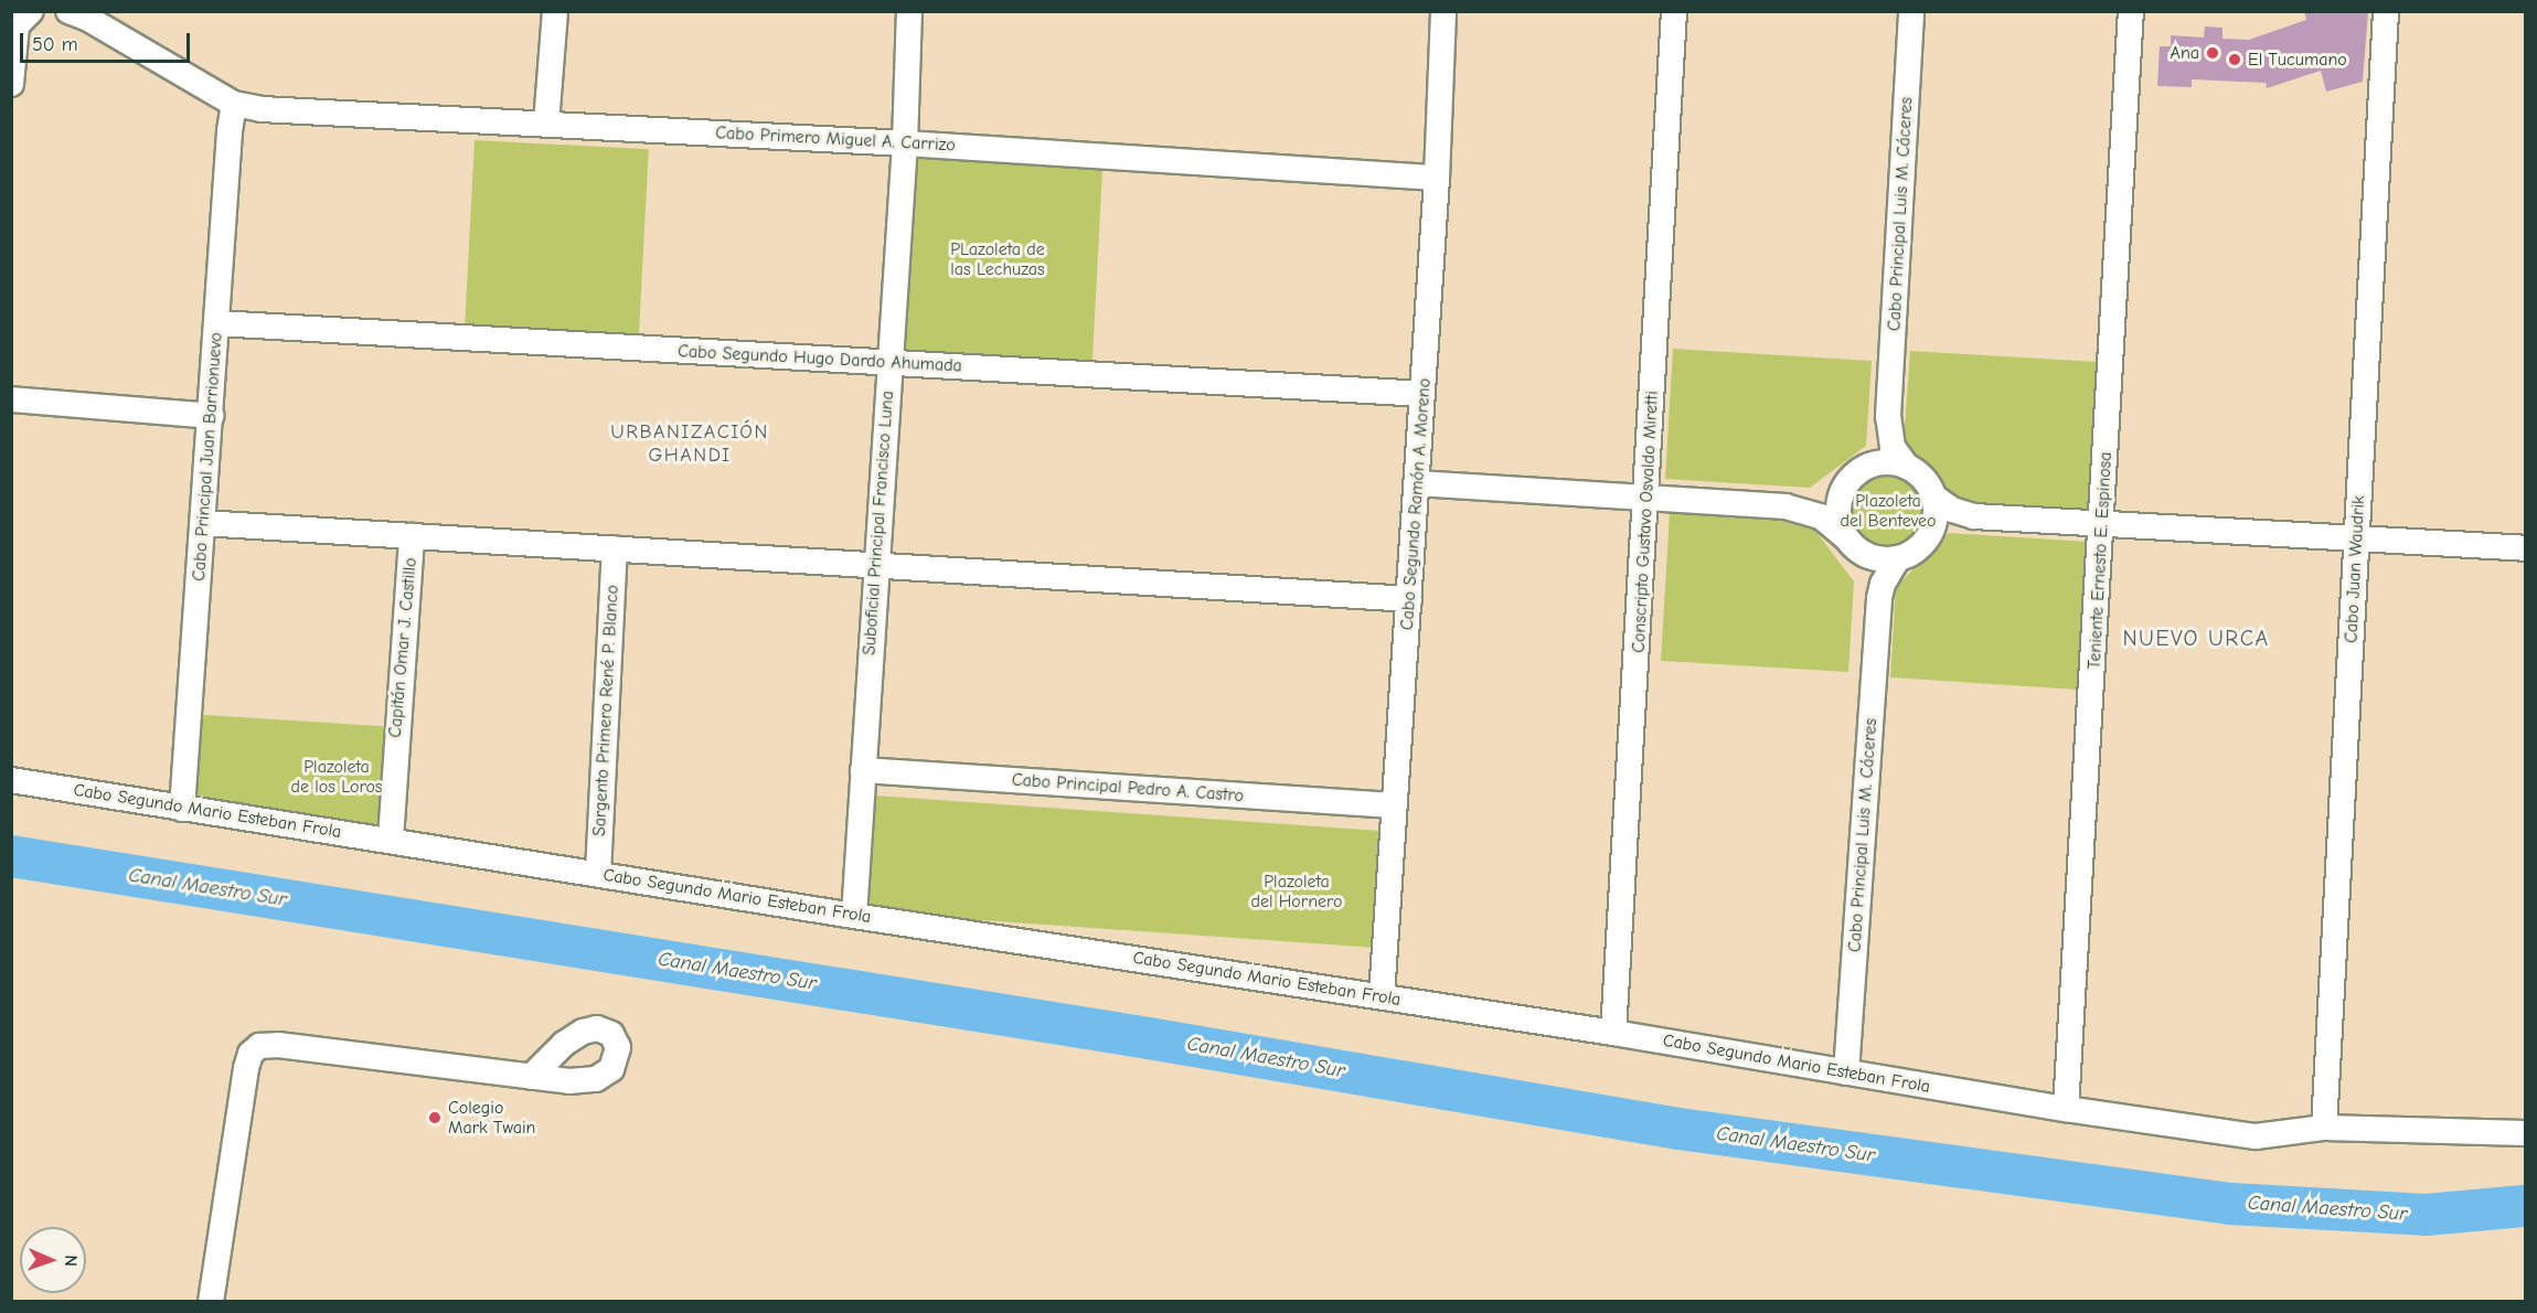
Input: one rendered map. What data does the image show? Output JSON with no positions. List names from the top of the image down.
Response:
{
  "streets": {
    "street": [
      "Cabo Primero Miguel A. Carrizo",
      "Cabo Principal Luis M. Cáceres",
      "Cabo Segundo Hugo Dardo Ahumada",
      "Cabo Principal Juan Barrionuevo",
      "Cabo Segundo Ramón A. Moreno",
      "Conscripto Gustavo Osvaldo Miretti",
      "Suboficial Principal Francisco Luna",
      "Teniente Ernesto E. Espinosa",
      "Cabo Juan Waudrik",
      "Capitán Omar J. Castillo",
      "Sargento Primero René P. Blanco",
      "Cabo Principal Pedro A. Castro",
      "Cabo Segundo Mario Esteban Frola"
    ]
  },
  "crossings": [
    ["Cabo Primero Miguel A. Carrizo", "Cabo Principal Juan Barrionuevo"],
    ["Cabo Primero Miguel A. Carrizo", "Cabo Segundo Ramón A. Moreno"],
    ["Cabo Primero Miguel A. Carrizo", "Suboficial Principal Francisco Luna"],
    ["Cabo Principal Luis M. Cáceres", "Cabo Segundo Mario Esteban Frola"],
    ["Cabo Segundo Hugo Dardo Ahumada", "Cabo Principal Juan Barrionuevo"],
    ["Cabo Segundo Hugo Dardo Ahumada", "Cabo Segundo Ramón A. Moreno"],
    ["Cabo Segundo Hugo Dardo Ahumada", "Suboficial Principal Francisco Luna"],
    ["Cabo Principal Juan Barrionuevo", "Cabo Segundo Mario Esteban Frola"],
    ["Cabo Segundo Ramón A. Moreno", "Cabo Principal Pedro A. Castro"],
    ["Cabo Segundo Ramón A. Moreno", "Cabo Segundo Mario Esteban Frola"],
    ["Conscripto Gustavo Osvaldo Miretti", "Cabo Segundo Mario Esteban Frola"],
    ["Suboficial Principal Francisco Luna", "Cabo Principal Pedro A. Castro"],
    ["Suboficial Principal Francisco Luna", "Cabo Segundo Mario Esteban Frola"],
    ["Teniente Ernesto E. Espinosa", "Cabo Segundo Mario Esteban Frola"],
    ["Cabo Juan Waudrik", "Cabo Segundo Mario Esteban Frola"],
    ["Capitán Omar J. Castillo", "Cabo Segundo Mario Esteban Frola"],
    ["Sargento Primero René P. Blanco", "Cabo Segundo Mario Esteban Frola"]
  ],
  "districts": ["URBANIZACIÓN GHANDI", "NUEVO URCA"],
  "water": ["Canal Maestro Sur"],
  "parks": [
    "PLazoleta de las Lechuzas",
    "Plazoleta del Benteveo",
    "Plazoleta de los Loros",
    "Plazoleta del Hornero"
  ],
  "places": ["Ana", "El Tucumano", "Colegio Mark Twain"],
  "scale_bar": "50 m",
  "north": "right"
}
